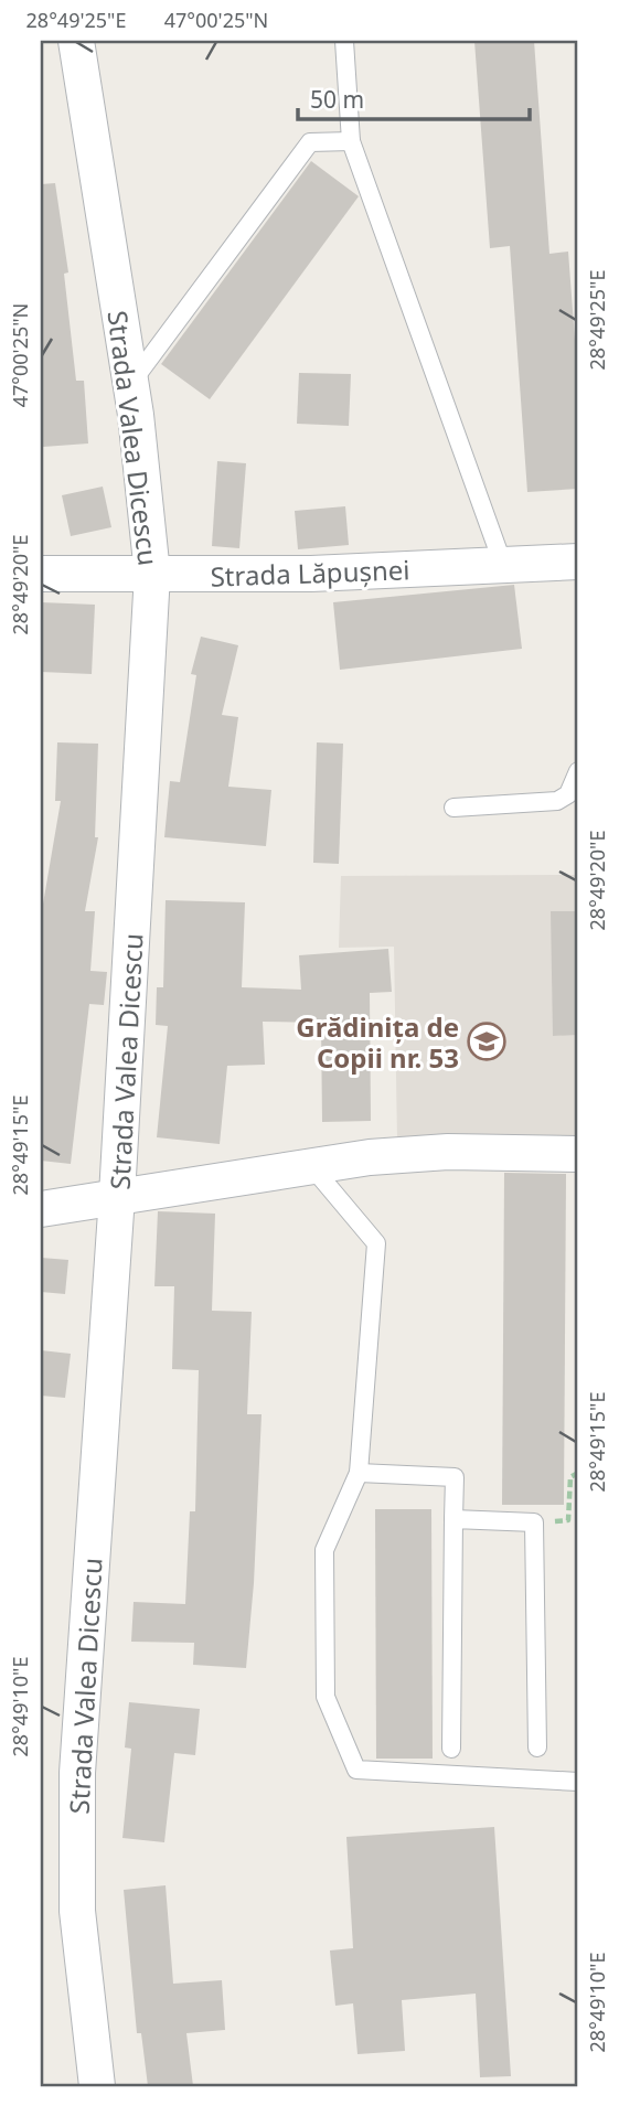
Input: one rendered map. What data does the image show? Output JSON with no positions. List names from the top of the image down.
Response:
{
  "streets": {
    "street": ["Strada Valea Dicescu", "Strada Lăpușnei"]
  },
  "crossings": [
    ["Strada Valea Dicescu", "Strada Lăpușnei"]
  ],
  "places": {
    "school or university": ["Grădinița de Copii nr. 53"]
  },
  "scale_bar": "50 m",
  "coordinates": [
    "28°49'25\"E",
    "47°00'25\"N",
    "28°49'20\"E",
    "28°49'15\"E",
    "28°49'10\"E"
  ]
}
